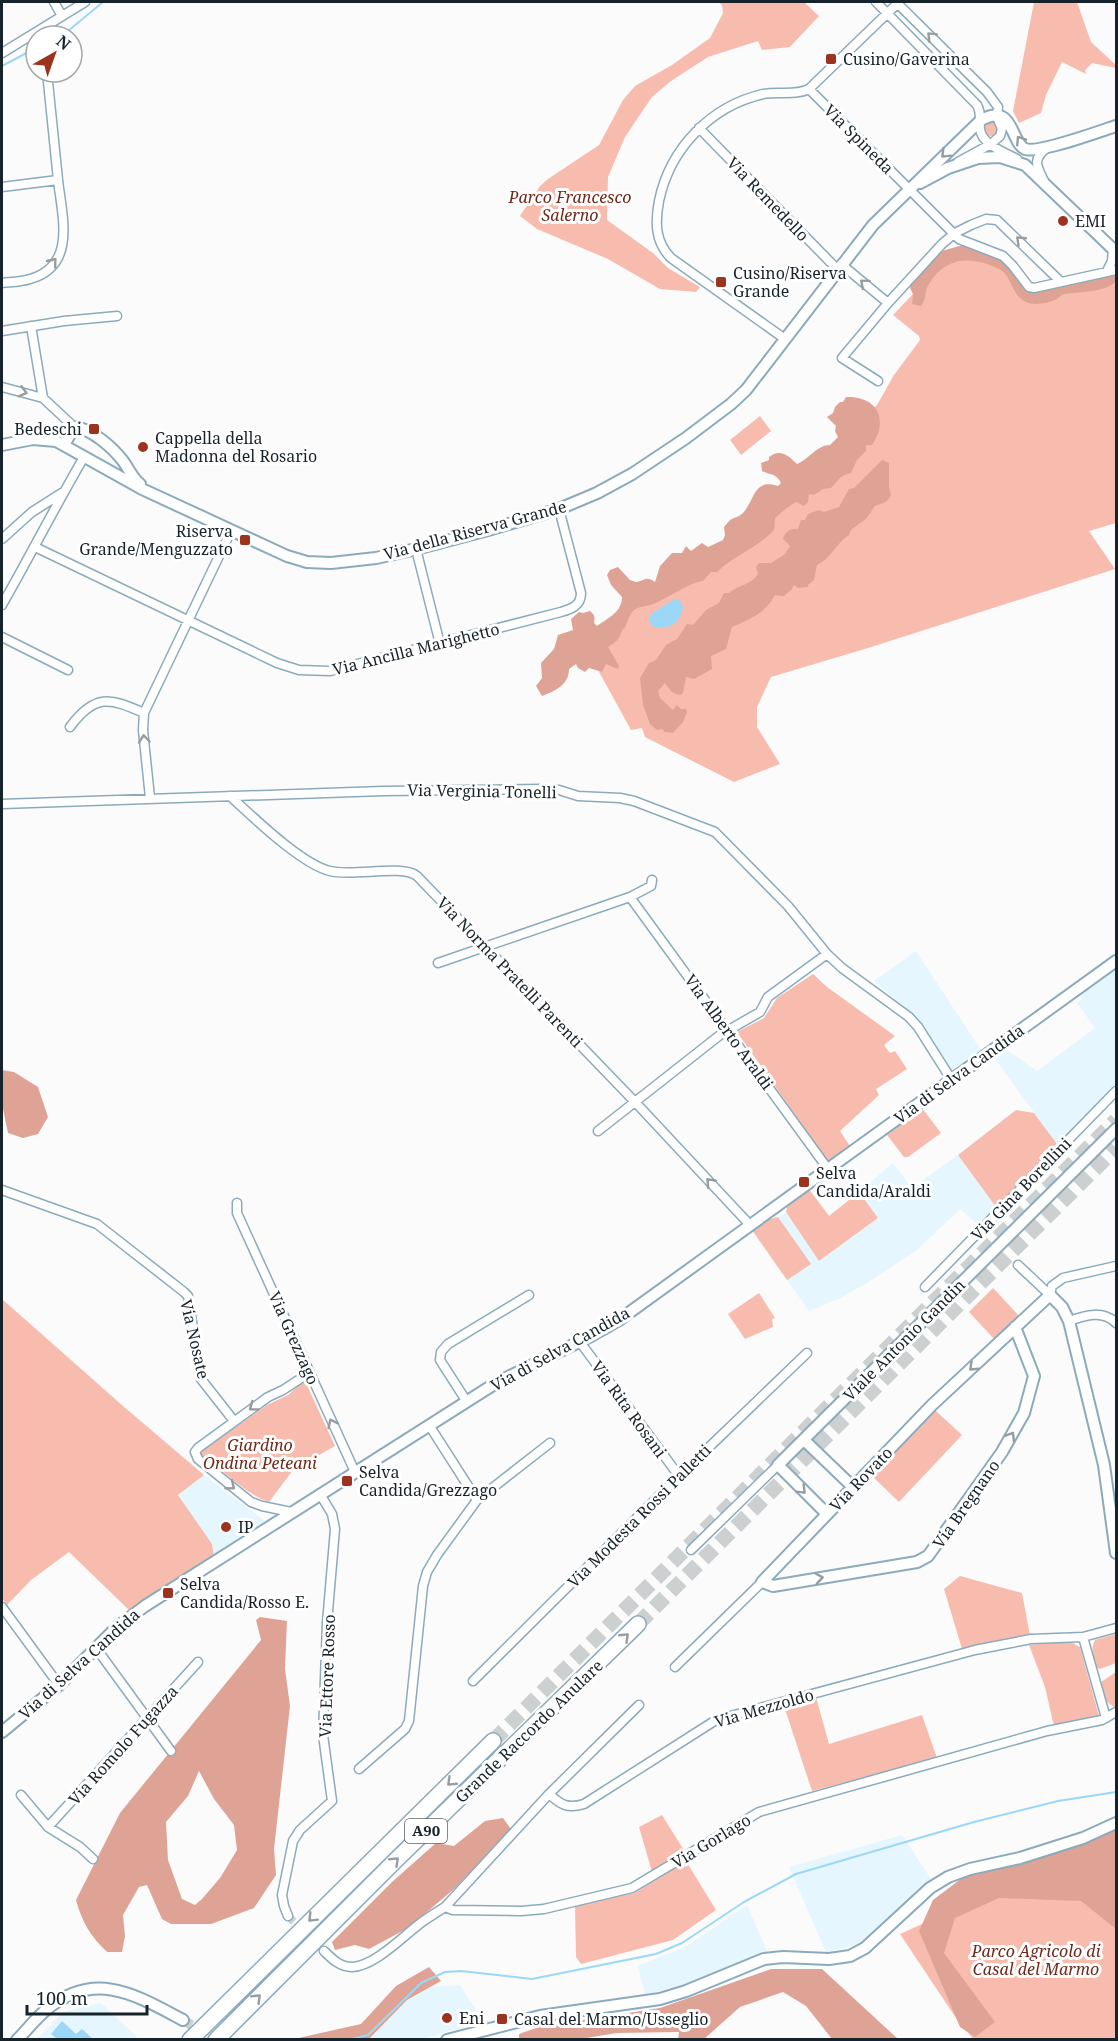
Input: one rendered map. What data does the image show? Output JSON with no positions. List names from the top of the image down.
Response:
{
  "streets": {
    "highway": ["Grande Raccordo Anulare", "A90"],
    "street": [
      "Via Spineda",
      "Via Remedello",
      "Via della Riserva Grande",
      "Via Ancilla Marighetto",
      "Via Verginia Tonelli",
      "Via Norma Pratelli Parenti",
      "Via Alberto Araldi",
      "Via di Selva Candida",
      "Via Gina Borellini",
      "Via Grezzago",
      "Via Nosate",
      "Viale Antonio Gandin",
      "Via Rita Rosani",
      "Via Rovato",
      "Via Bregnano",
      "Via Modesta Rossi Palletti",
      "Via Ettore Rosso",
      "Via Mezzoldo",
      "Via Romolo Fugazza",
      "Via Gorlago"
    ]
  },
  "crossings": [
    ["Via Spineda", "Via della Riserva Grande"],
    ["Via Remedello", "Via della Riserva Grande"],
    ["Via della Riserva Grande", "Via Ancilla Marighetto"],
    ["Via Verginia Tonelli", "Via Norma Pratelli Parenti"],
    ["Via Verginia Tonelli", "Via di Selva Candida"],
    ["Via Norma Pratelli Parenti", "Via di Selva Candida"],
    ["Via Alberto Araldi", "Via di Selva Candida"],
    ["Via di Selva Candida", "Via Grezzago"],
    ["Via di Selva Candida", "Via Rita Rosani"],
    ["Via di Selva Candida", "Via Ettore Rosso"],
    ["Via Rita Rosani", "Via Modesta Rossi Palletti"],
    ["Via Rovato", "Via Bregnano"]
  ],
  "one_way": ["Via Grezzago", "Via Rovato", "Via Bregnano"],
  "parks": ["Parco Francesco Salerno", "Giardino Ondina Peteani", "Parco Agricolo di Casal del Marmo"],
  "places": {
    "transit": [
      "Cusino/Gaverina",
      "Cusino/Riserva Grande",
      "Bedeschi",
      "Riserva Grande/Menguzzato",
      "Selva Candida/Araldi",
      "Selva Candida/Grezzago",
      "Selva Candida/Rosso E.",
      "Casal del Marmo/Usseglio"
    ],
    "other": [
      "EMI",
      "Cappella della Madonna del Rosario",
      "IP",
      "Eni"
    ]
  },
  "scale_bar": "100 m",
  "north": "top right"
}
